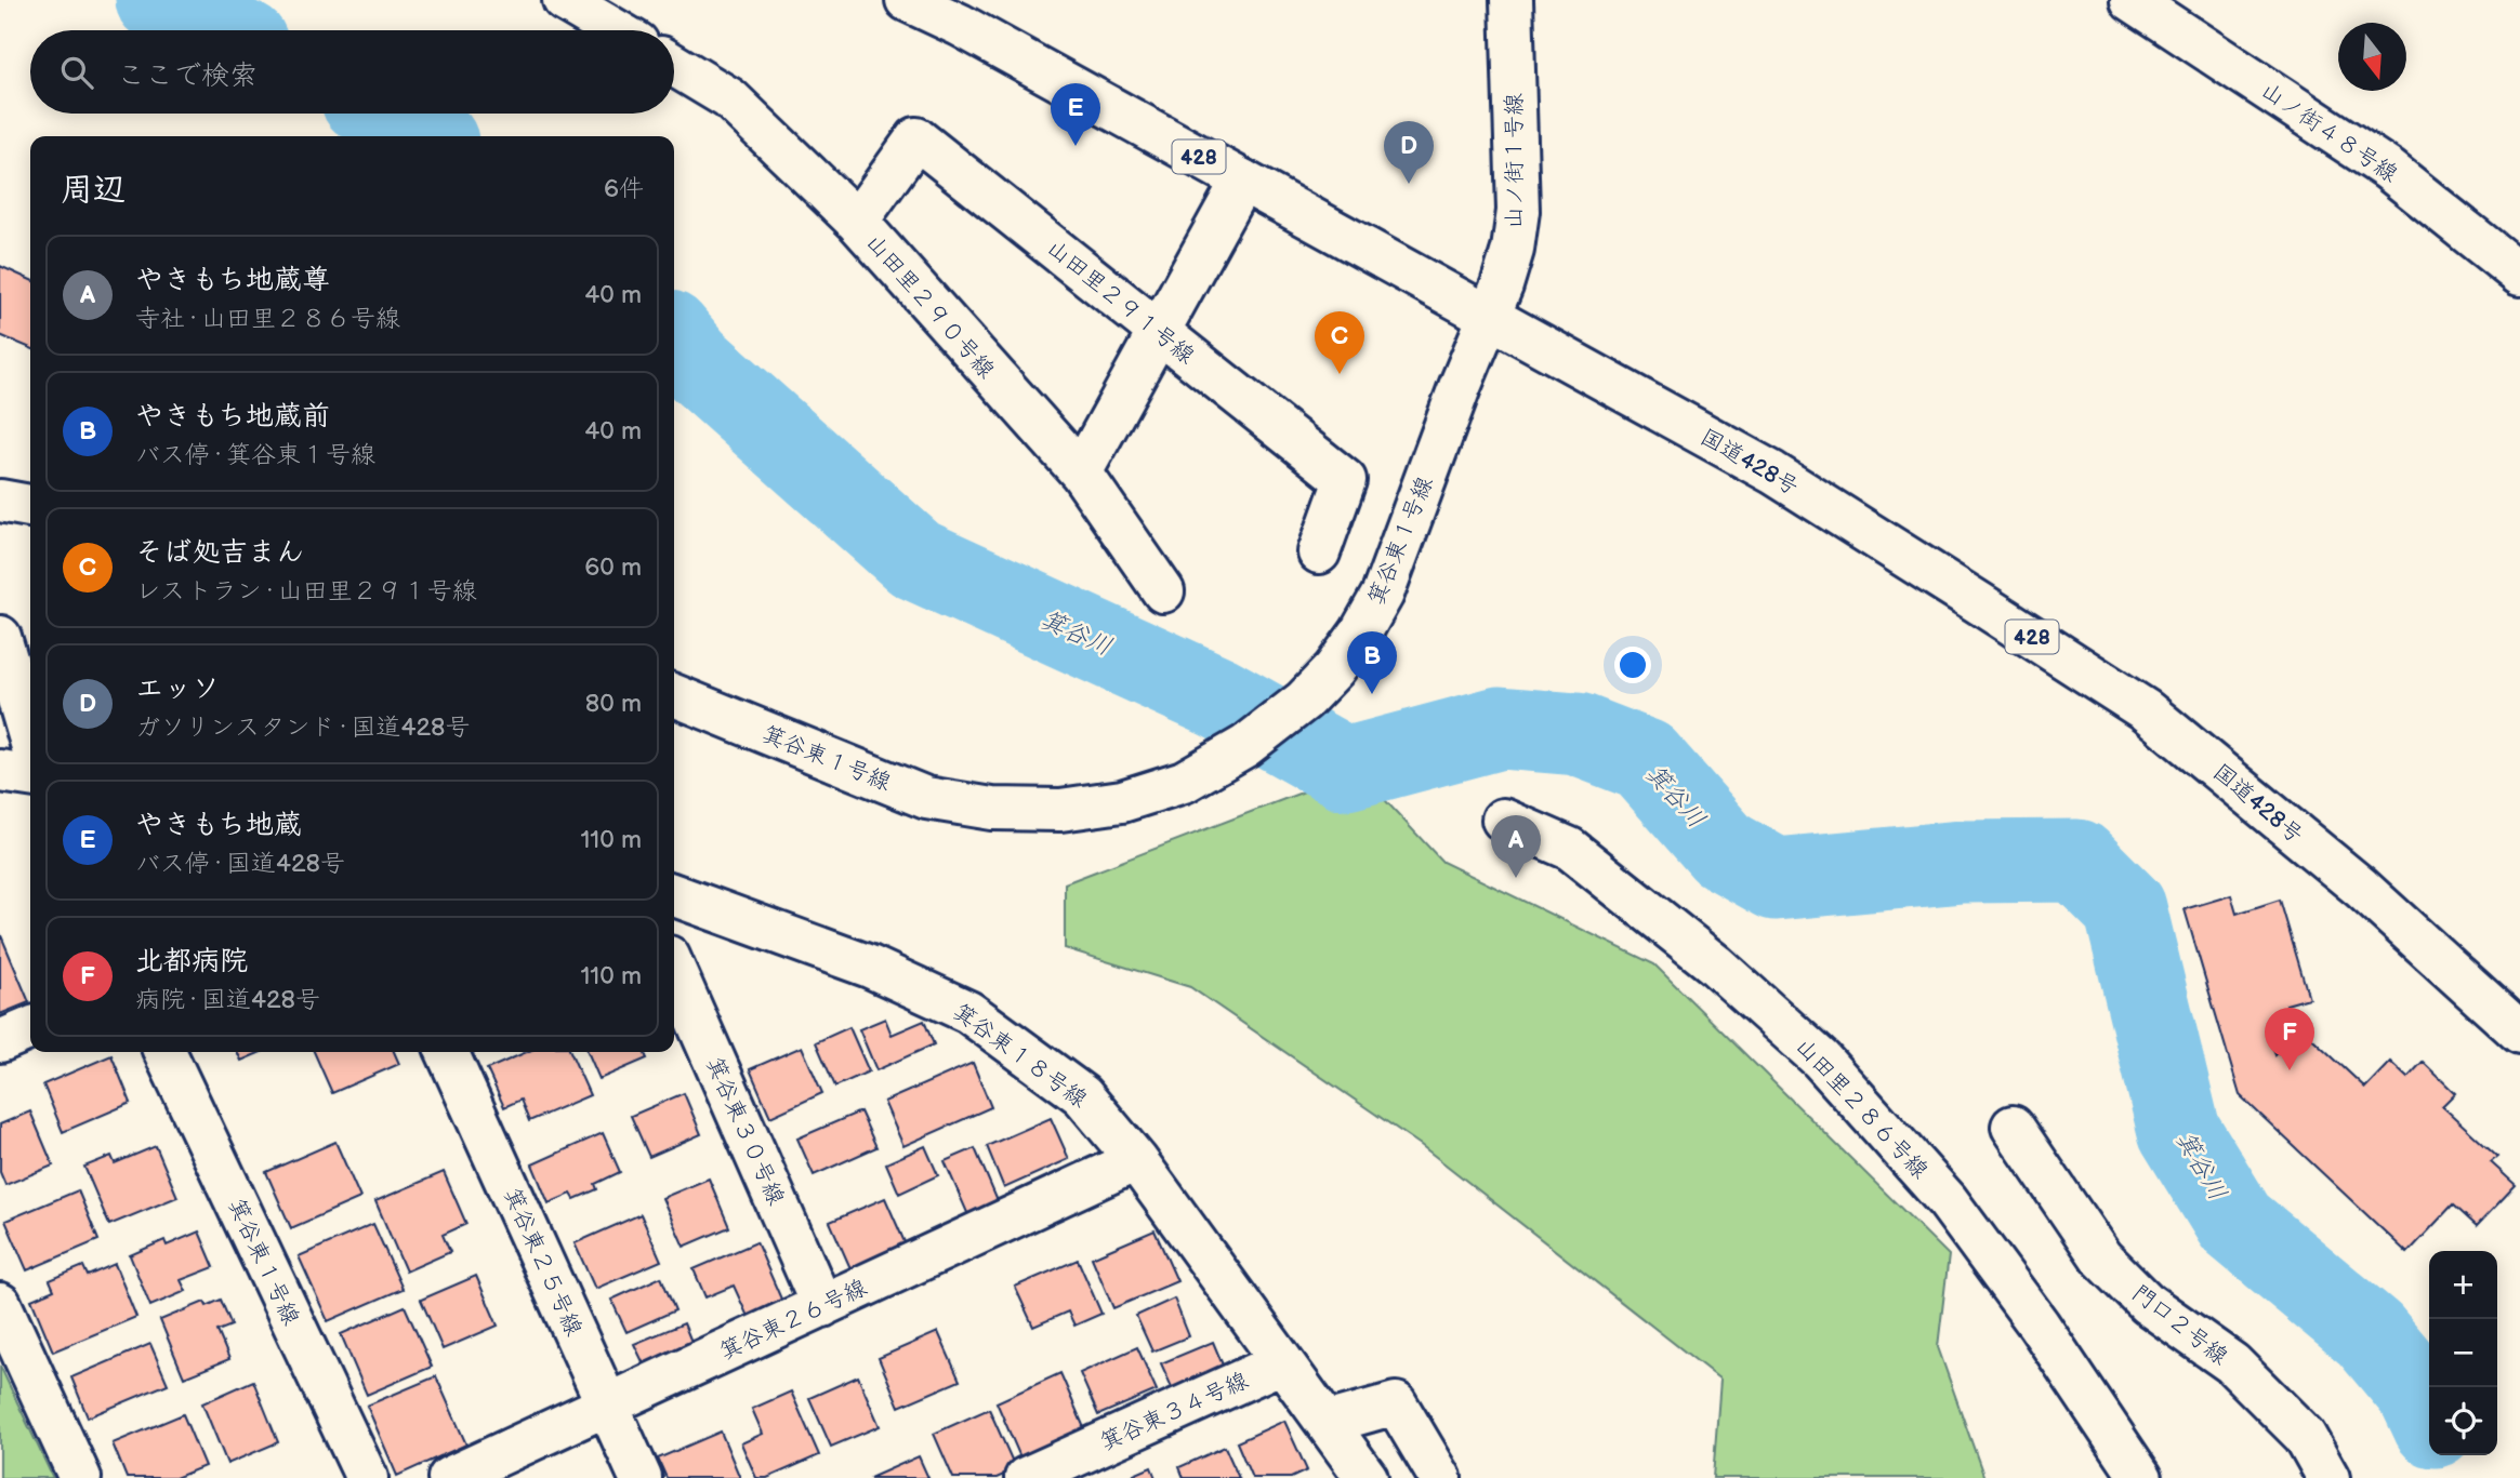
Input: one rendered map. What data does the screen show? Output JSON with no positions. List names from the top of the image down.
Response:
{
  "streets": {
    "main road": [
      "山ノ街４８号線",
      "428",
      "山ノ街１号線",
      "山田里２９１号線",
      "山田里２９０号線",
      "国道428号",
      "箕谷東１号線",
      "箕谷東１８号線",
      "山田里２８６号線",
      "箕谷東３０号線",
      "箕谷東２５号線",
      "箕谷東２６号線",
      "門口２号線",
      "箕谷東３４号線"
    ]
  },
  "crossings": [
    ["山ノ街１号線", "国道428号"],
    ["山ノ街１号線", "箕谷東１号線"],
    ["山田里２９１号線", "山田里２９０号線"],
    ["国道428号", "箕谷東１号線"],
    ["箕谷東１８号線", "箕谷東２６号線"],
    ["箕谷東１８号線", "箕谷東３４号線"],
    ["箕谷東３０号線", "箕谷東２６号線"],
    ["箕谷東２５号線", "箕谷東２６号線"]
  ],
  "water": ["箕谷川"],
  "north": "bottom",
  "page": {
    "search": "ここで検索",
    "pins": [
      "E",
      "D",
      "C",
      "B",
      "A",
      "F"
    ],
    "heading": ["周辺", "6件"],
    "list": [
      {
        "mark": "A",
        "name": "やきもち地蔵尊",
        "note": "寺社 · 山田里２８６号線",
        "value": "40 m"
      },
      {
        "mark": "B",
        "name": "やきもち地蔵前",
        "note": "バス停 · 箕谷東１号線",
        "value": "40 m"
      },
      {
        "mark": "C",
        "name": "そば処吉まん",
        "note": "レストラン · 山田里２９１号線",
        "value": "60 m"
      },
      {
        "mark": "D",
        "name": "エッソ",
        "note": "ガソリンスタンド · 国道428号",
        "value": "80 m"
      },
      {
        "mark": "E",
        "name": "やきもち地蔵",
        "note": "バス停 · 国道428号",
        "value": "110 m"
      },
      {
        "mark": "F",
        "name": "北都病院",
        "note": "病院 · 国道428号",
        "value": "110 m"
      }
    ],
    "map_buttons": ["+", "−"]
  }
}
